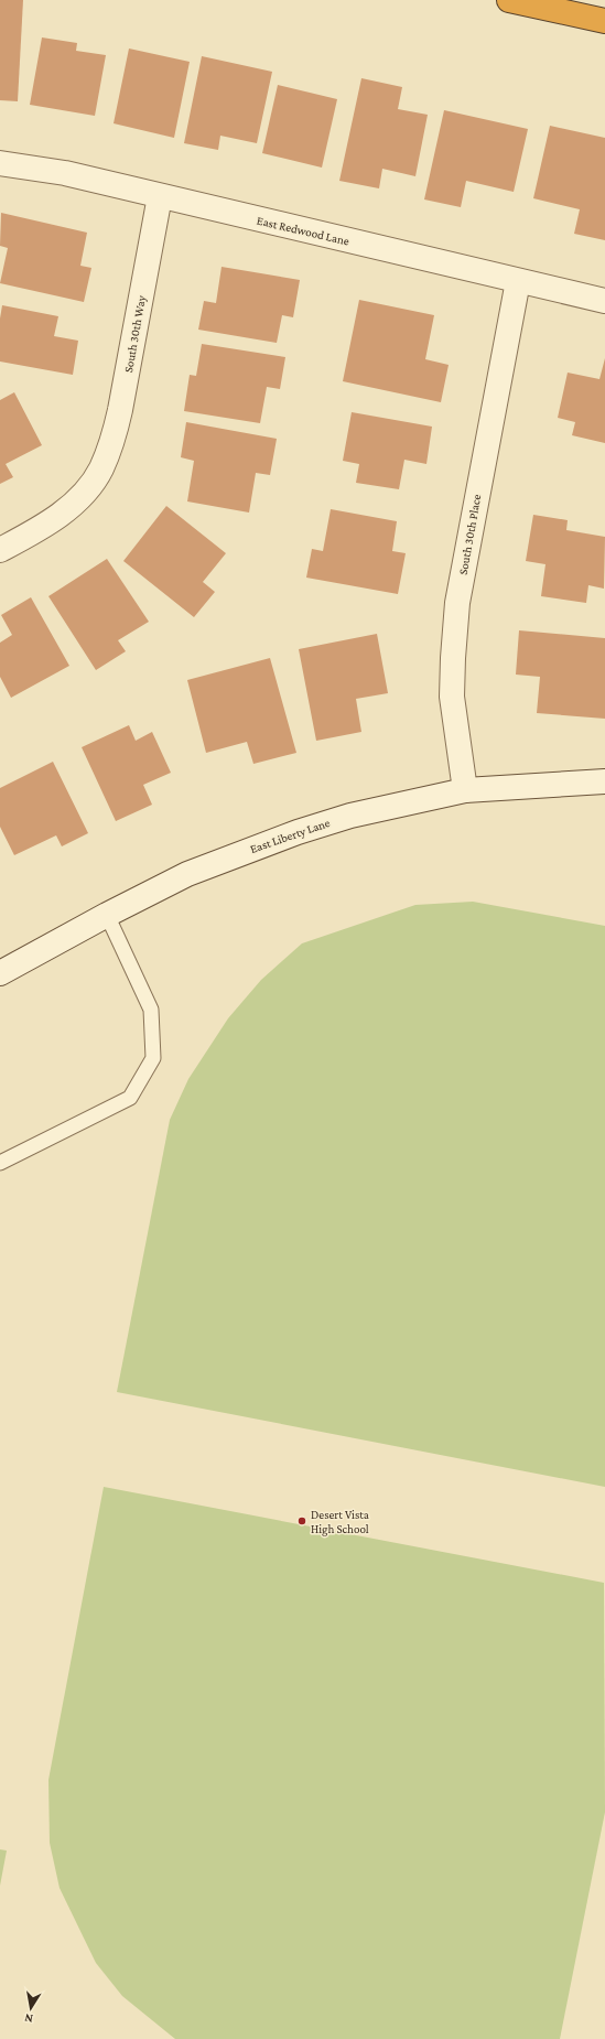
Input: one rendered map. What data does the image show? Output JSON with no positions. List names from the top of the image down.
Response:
{
  "streets": {
    "street": [
      "East Redwood Lane",
      "South 30th Way",
      "South 30th Place",
      "East Liberty Lane"
    ]
  },
  "crossings": [
    ["East Redwood Lane", "South 30th Way"],
    ["East Redwood Lane", "South 30th Place"],
    ["South 30th Place", "East Liberty Lane"]
  ],
  "places": ["Desert Vista High School"],
  "north": "bottom"
}
